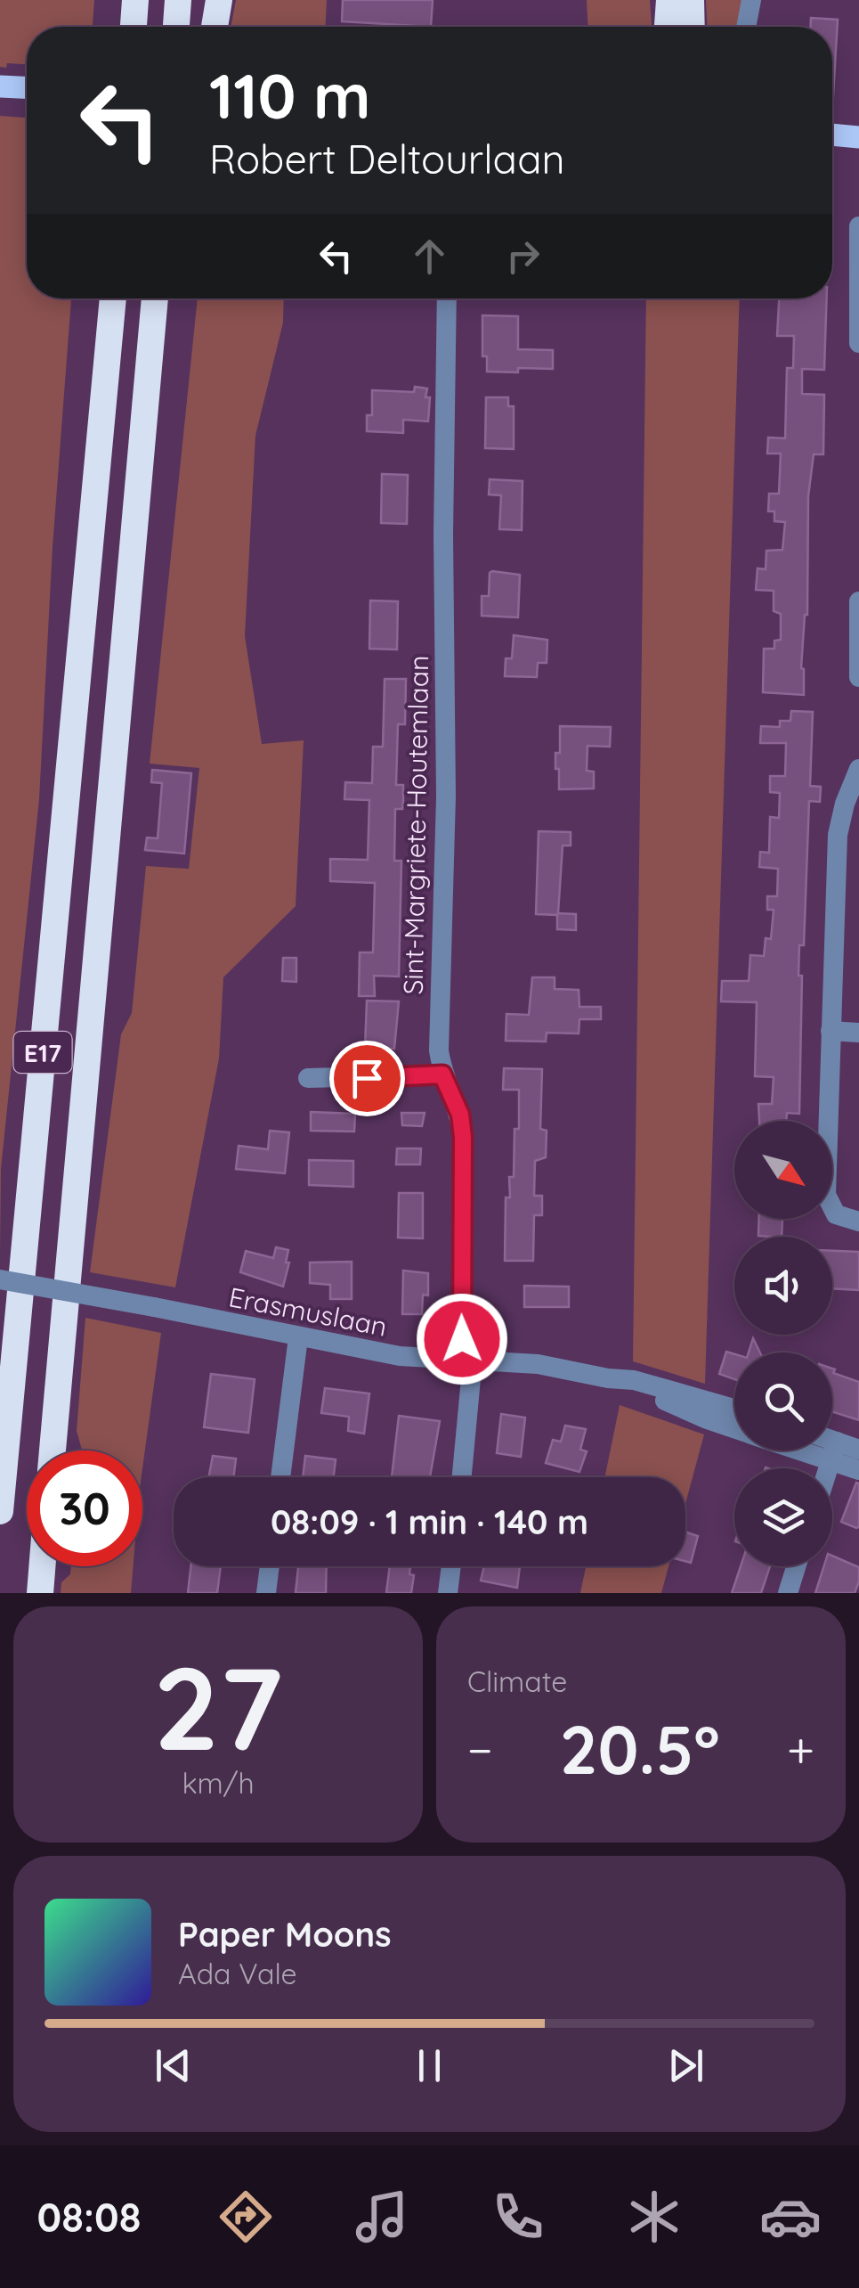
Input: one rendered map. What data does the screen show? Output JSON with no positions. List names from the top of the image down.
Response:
{
  "streets": {
    "highway": ["E17"],
    "street": ["Sint-Margriete-Houtemlaan", "Erasmuslaan"]
  },
  "crossings": [
    ["Sint-Margriete-Houtemlaan", "Erasmuslaan"]
  ],
  "north": "bottom right",
  "page": {
    "turn": ["110 m", "Robert Deltourlaan"],
    "limit": "30",
    "trip": "08:09 · 1 min · 140 m",
    "tile": [
      ["27", "km/h"],
      "Climate"
    ],
    "heat": ["−", "20.5°", "+"],
    "song": ["Paper Moons", "Ada Vale"],
    "tabs": "08:08"
  }
}
